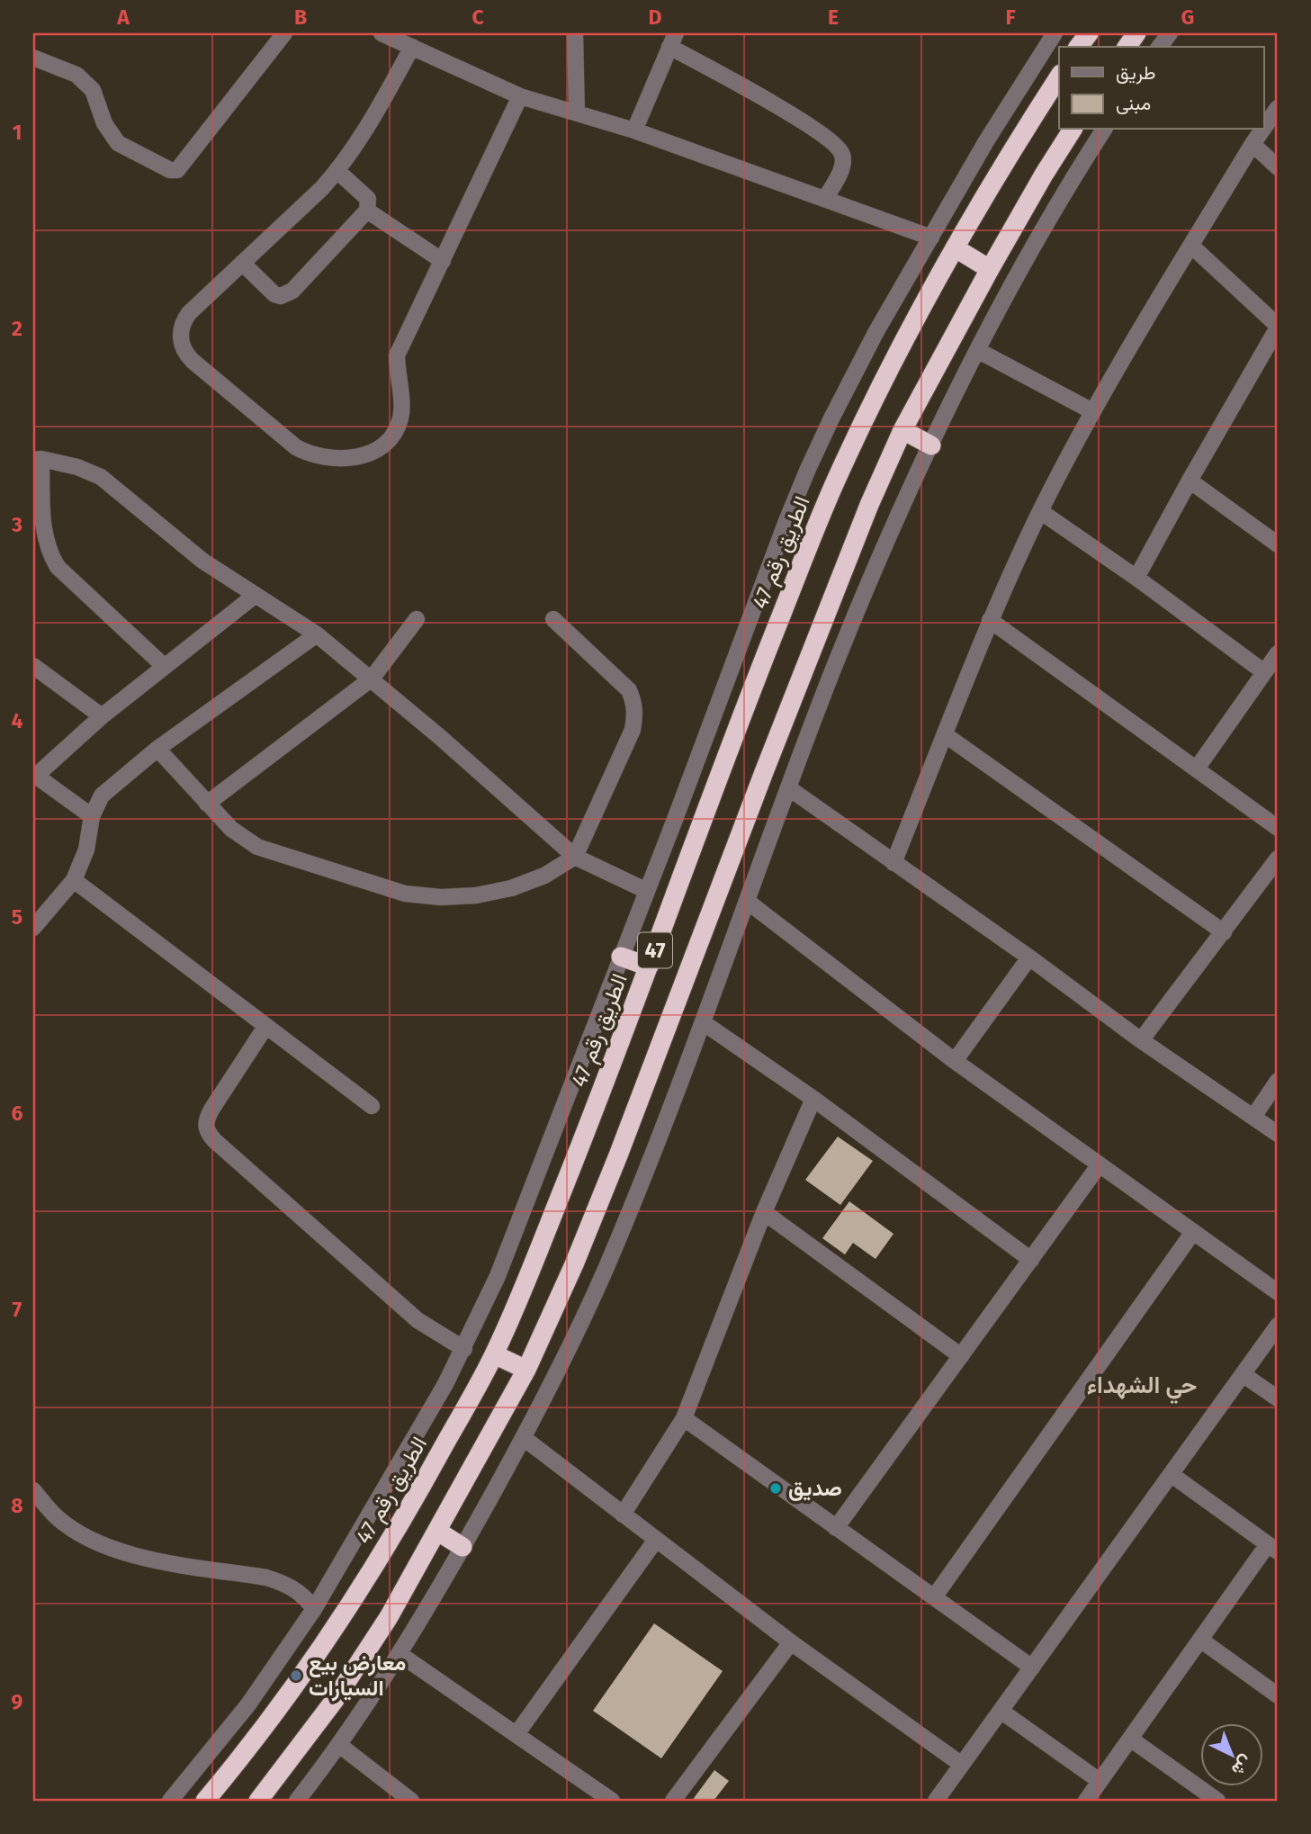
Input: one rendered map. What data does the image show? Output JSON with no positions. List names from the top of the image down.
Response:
{
  "streets": {
    "highway": ["الطريق رقم 47", "47"]
  },
  "districts": ["حي الشهداء"],
  "places": ["صديق", "معارض بيع السيارات"],
  "legend": ["طريق", "مبنى"],
  "north": "bottom right",
  "grid": {
    "columns": [
      "A",
      "B",
      "C",
      "D",
      "E",
      "F",
      "G"
    ],
    "rows": [
      "1",
      "2",
      "3",
      "4",
      "5",
      "6",
      "7",
      "8",
      "9"
    ]
  }
}
